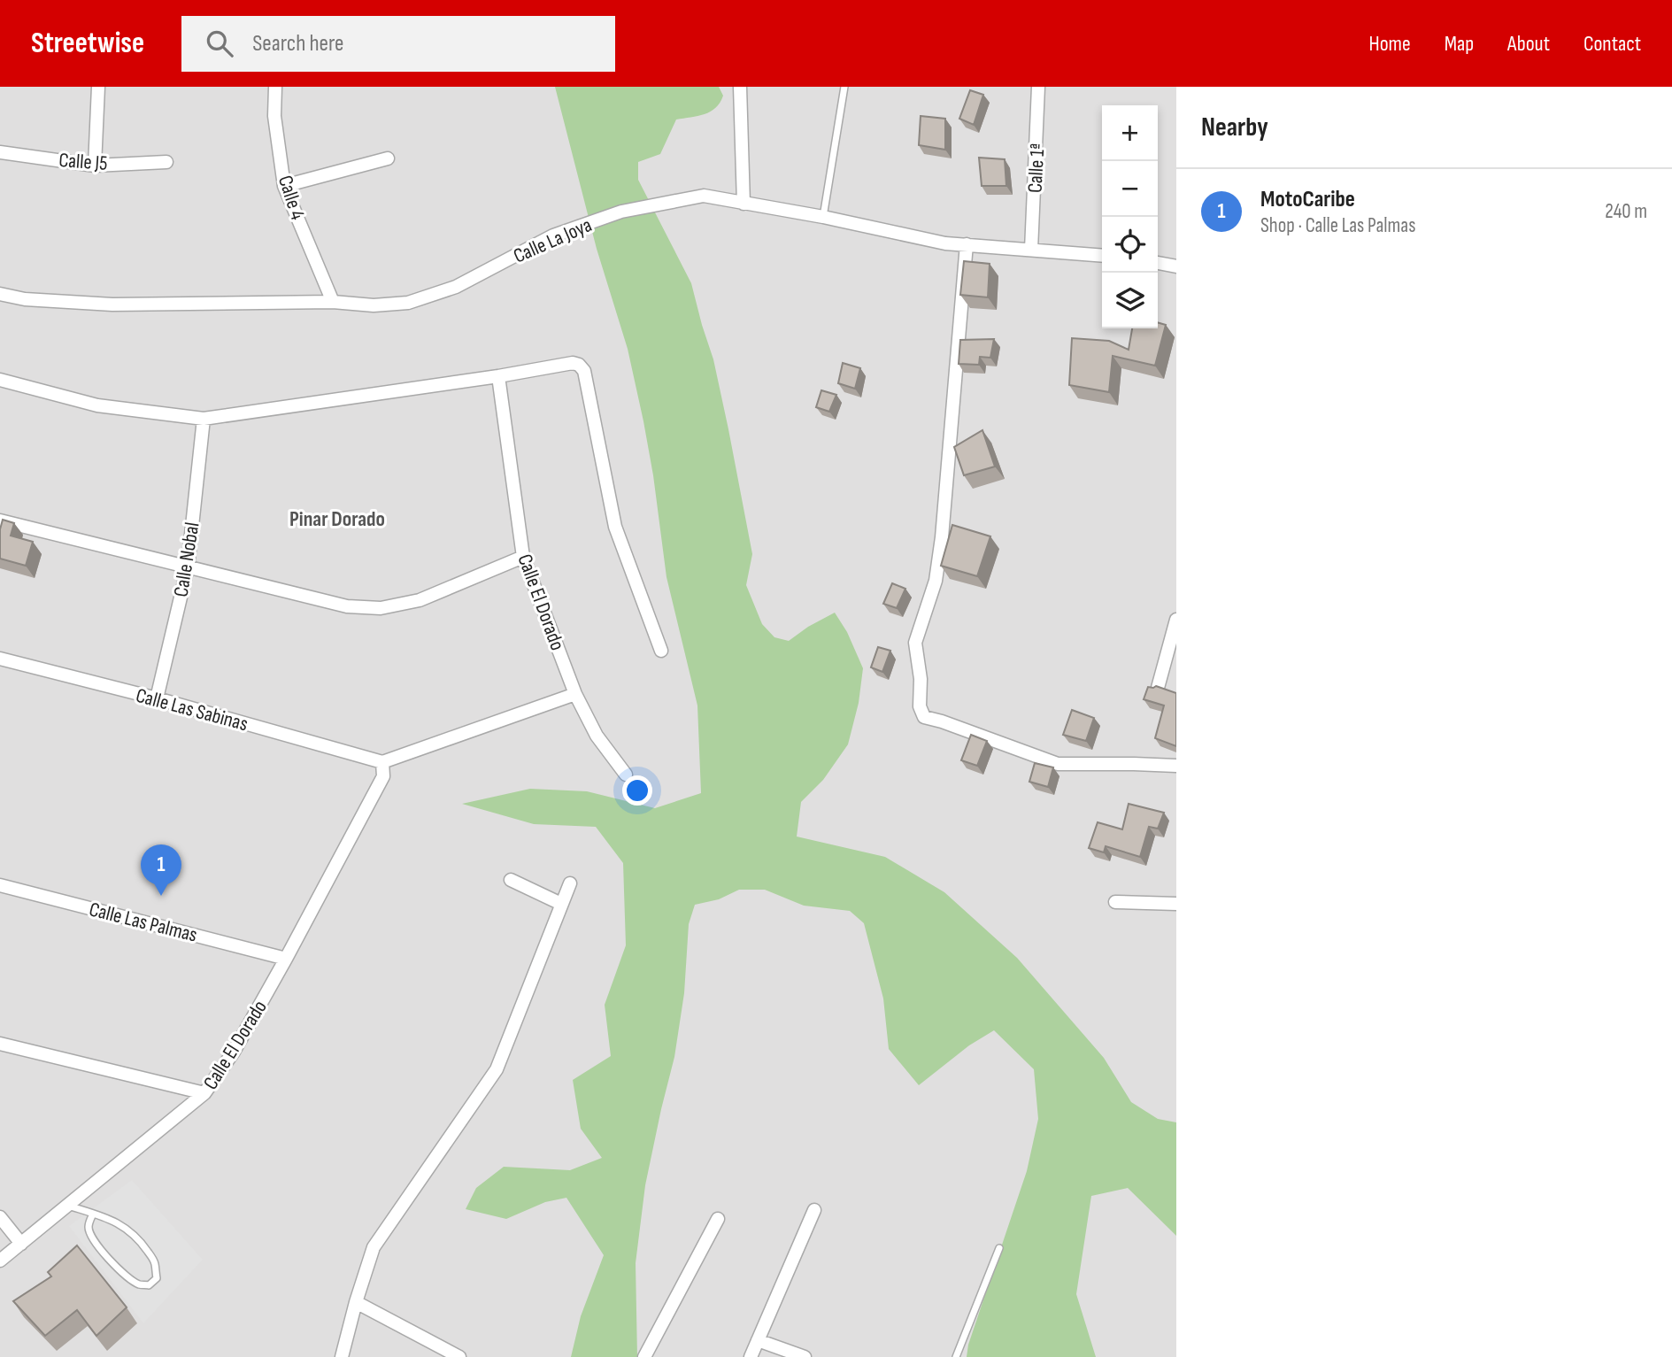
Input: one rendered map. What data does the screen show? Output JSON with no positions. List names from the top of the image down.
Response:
{
  "streets": {
    "street": [
      "Calle J5",
      "Calle 1ª",
      "Calle 4",
      "Calle La Joya",
      "Calle Nobal",
      "Calle El Dorado",
      "Calle Las Sabinas",
      "Calle Las Palmas"
    ]
  },
  "crossings": [
    ["Calle 1ª", "Calle La Joya"],
    ["Calle 4", "Calle La Joya"],
    ["Calle Nobal", "Calle Las Sabinas"],
    ["Calle El Dorado", "Calle Las Sabinas"],
    ["Calle El Dorado", "Calle Las Palmas"]
  ],
  "districts": ["Pinar Dorado"],
  "page": {
    "header": "Streetwise",
    "search": "Search here",
    "nav": [
      "Home",
      "Map",
      "About",
      "Contact"
    ],
    "heading": "Nearby",
    "map_buttons": ["+", "−"],
    "list": [
      {
        "mark": "1",
        "name": "MotoCaribe",
        "note": "Shop · Calle Las Palmas",
        "value": "240 m"
      }
    ],
    "pins": "1"
  }
}
